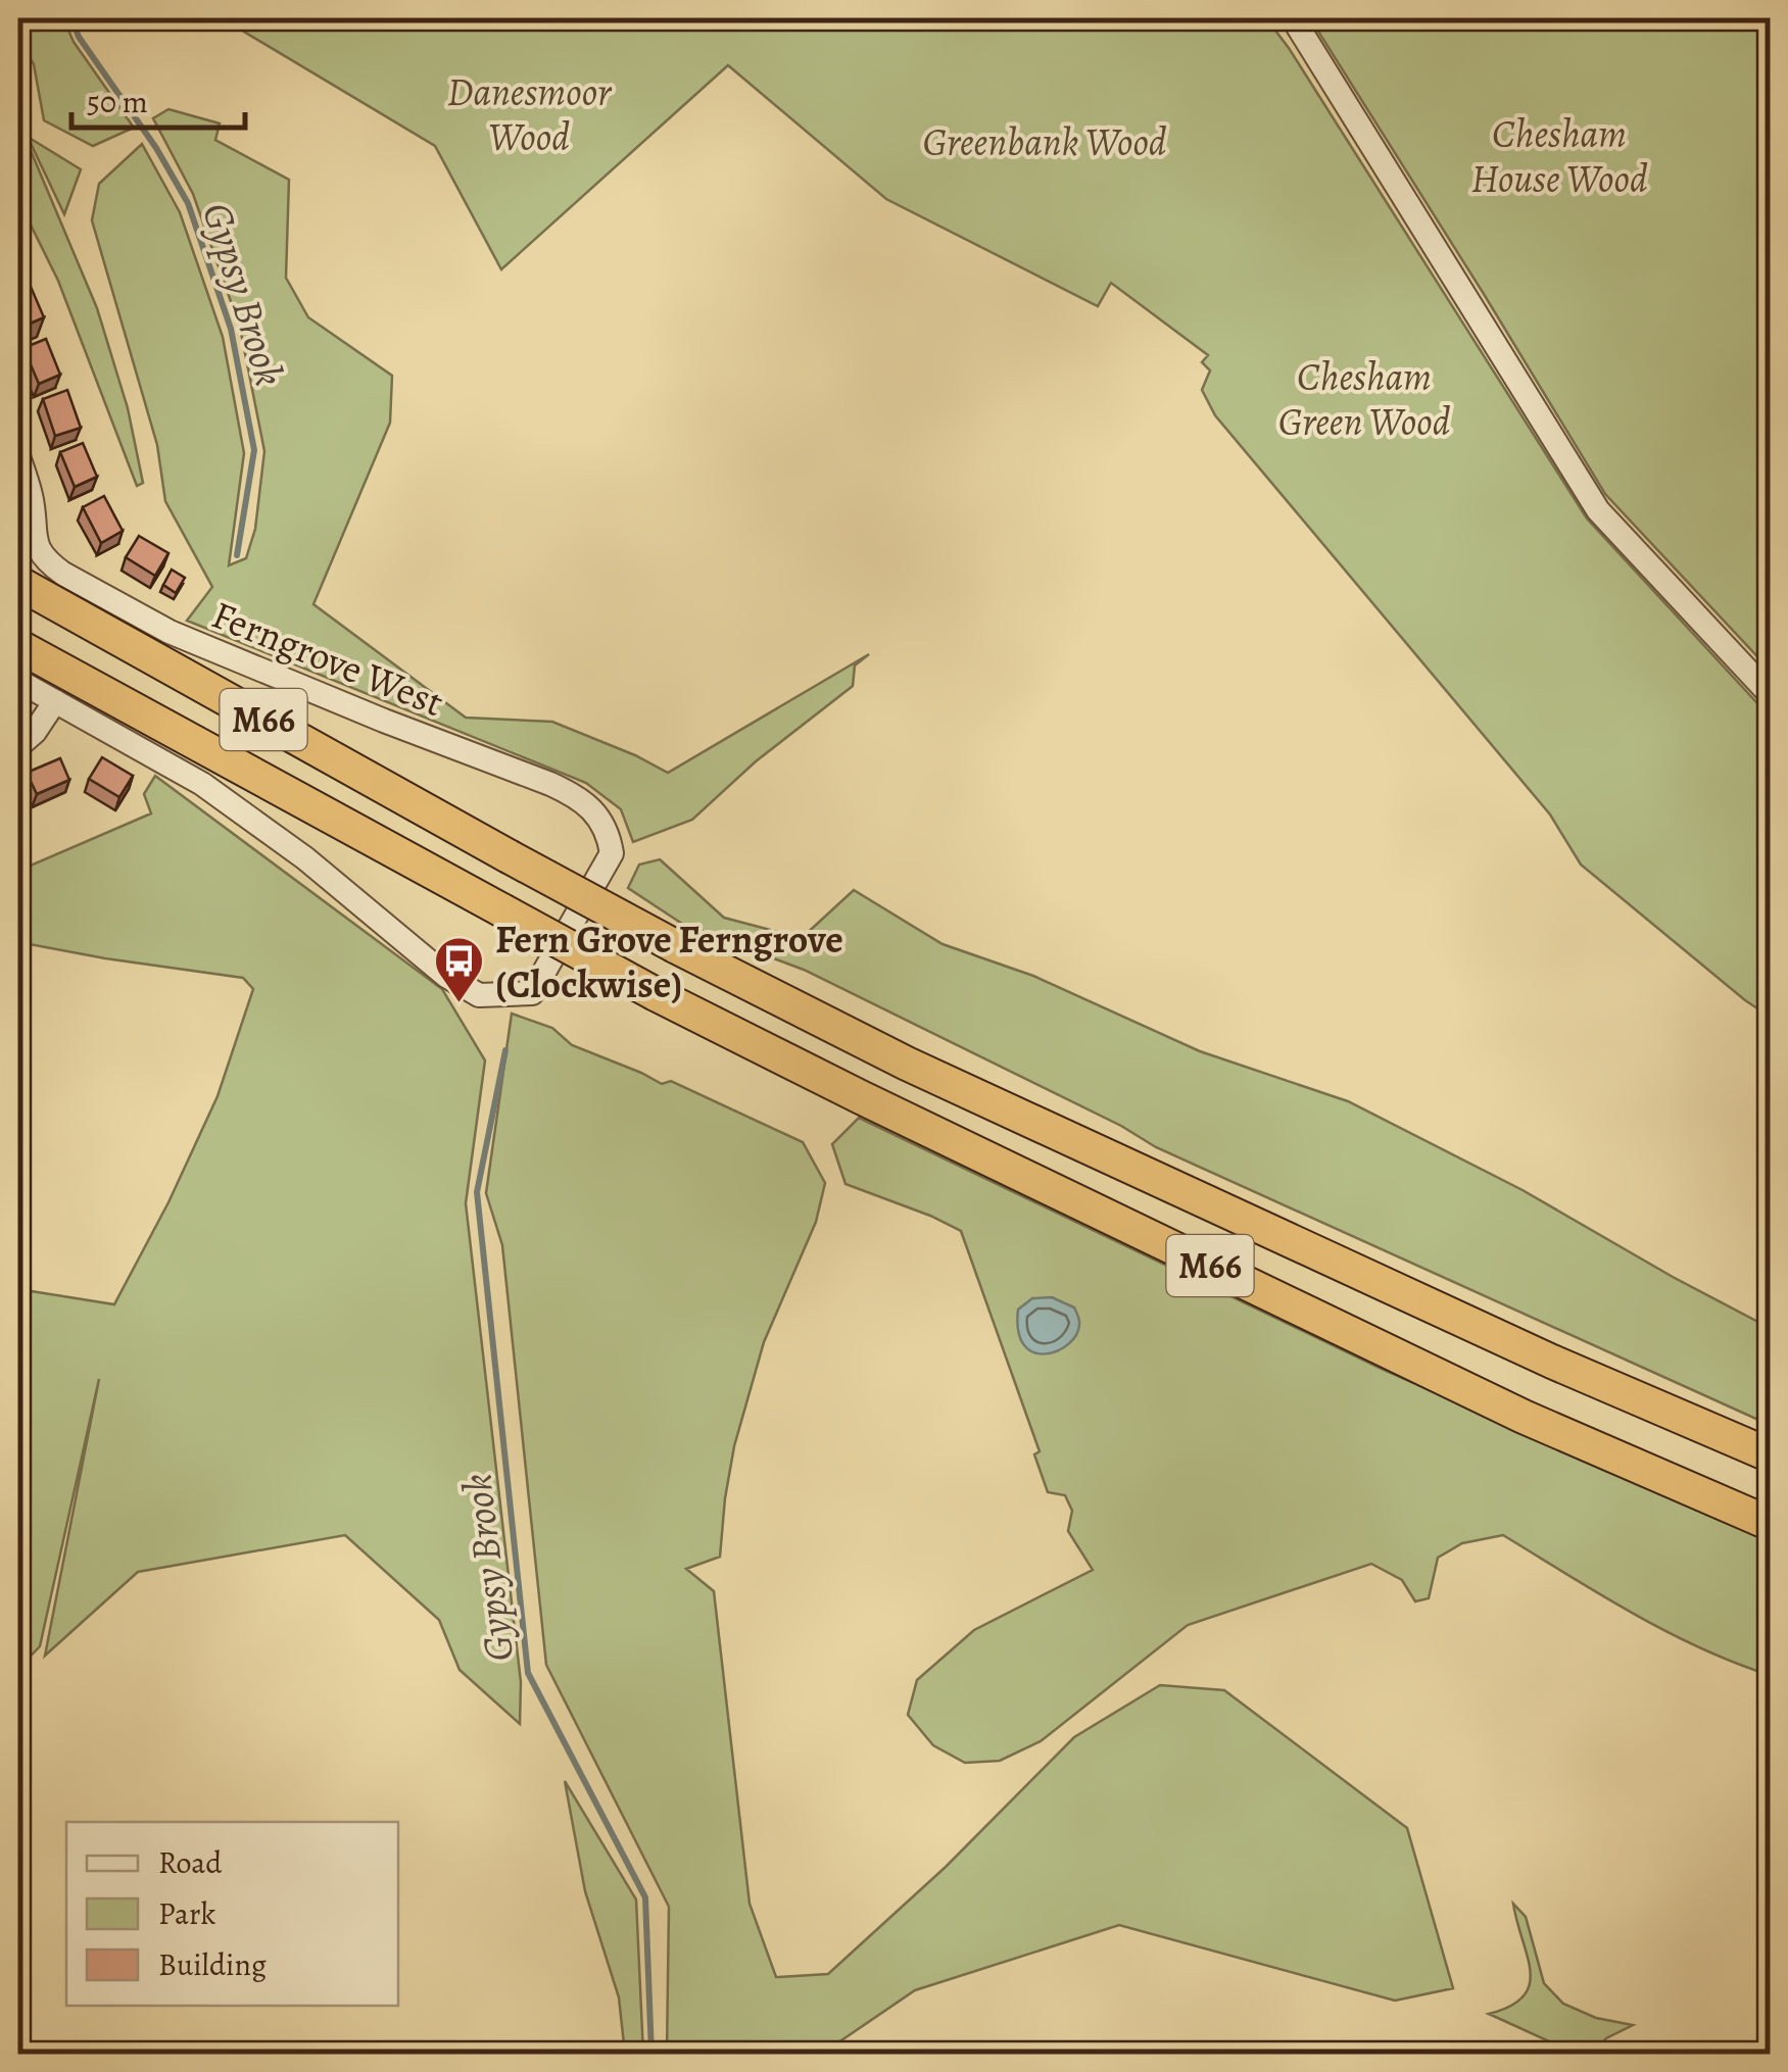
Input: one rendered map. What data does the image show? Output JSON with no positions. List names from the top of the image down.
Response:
{
  "streets": {
    "highway": ["M66"],
    "street": ["Ferngrove West"]
  },
  "water": ["Gypsy Brook"],
  "parks": [
    "Danesmoor Wood",
    "Chesham House Wood",
    "Greenbank Wood",
    "Chesham Green Wood"
  ],
  "places": {
    "bus stop": ["Fern Grove Ferngrove (Clockwise)"]
  },
  "legend": ["Road", "Park", "Building"],
  "scale_bar": "50 m"
}
